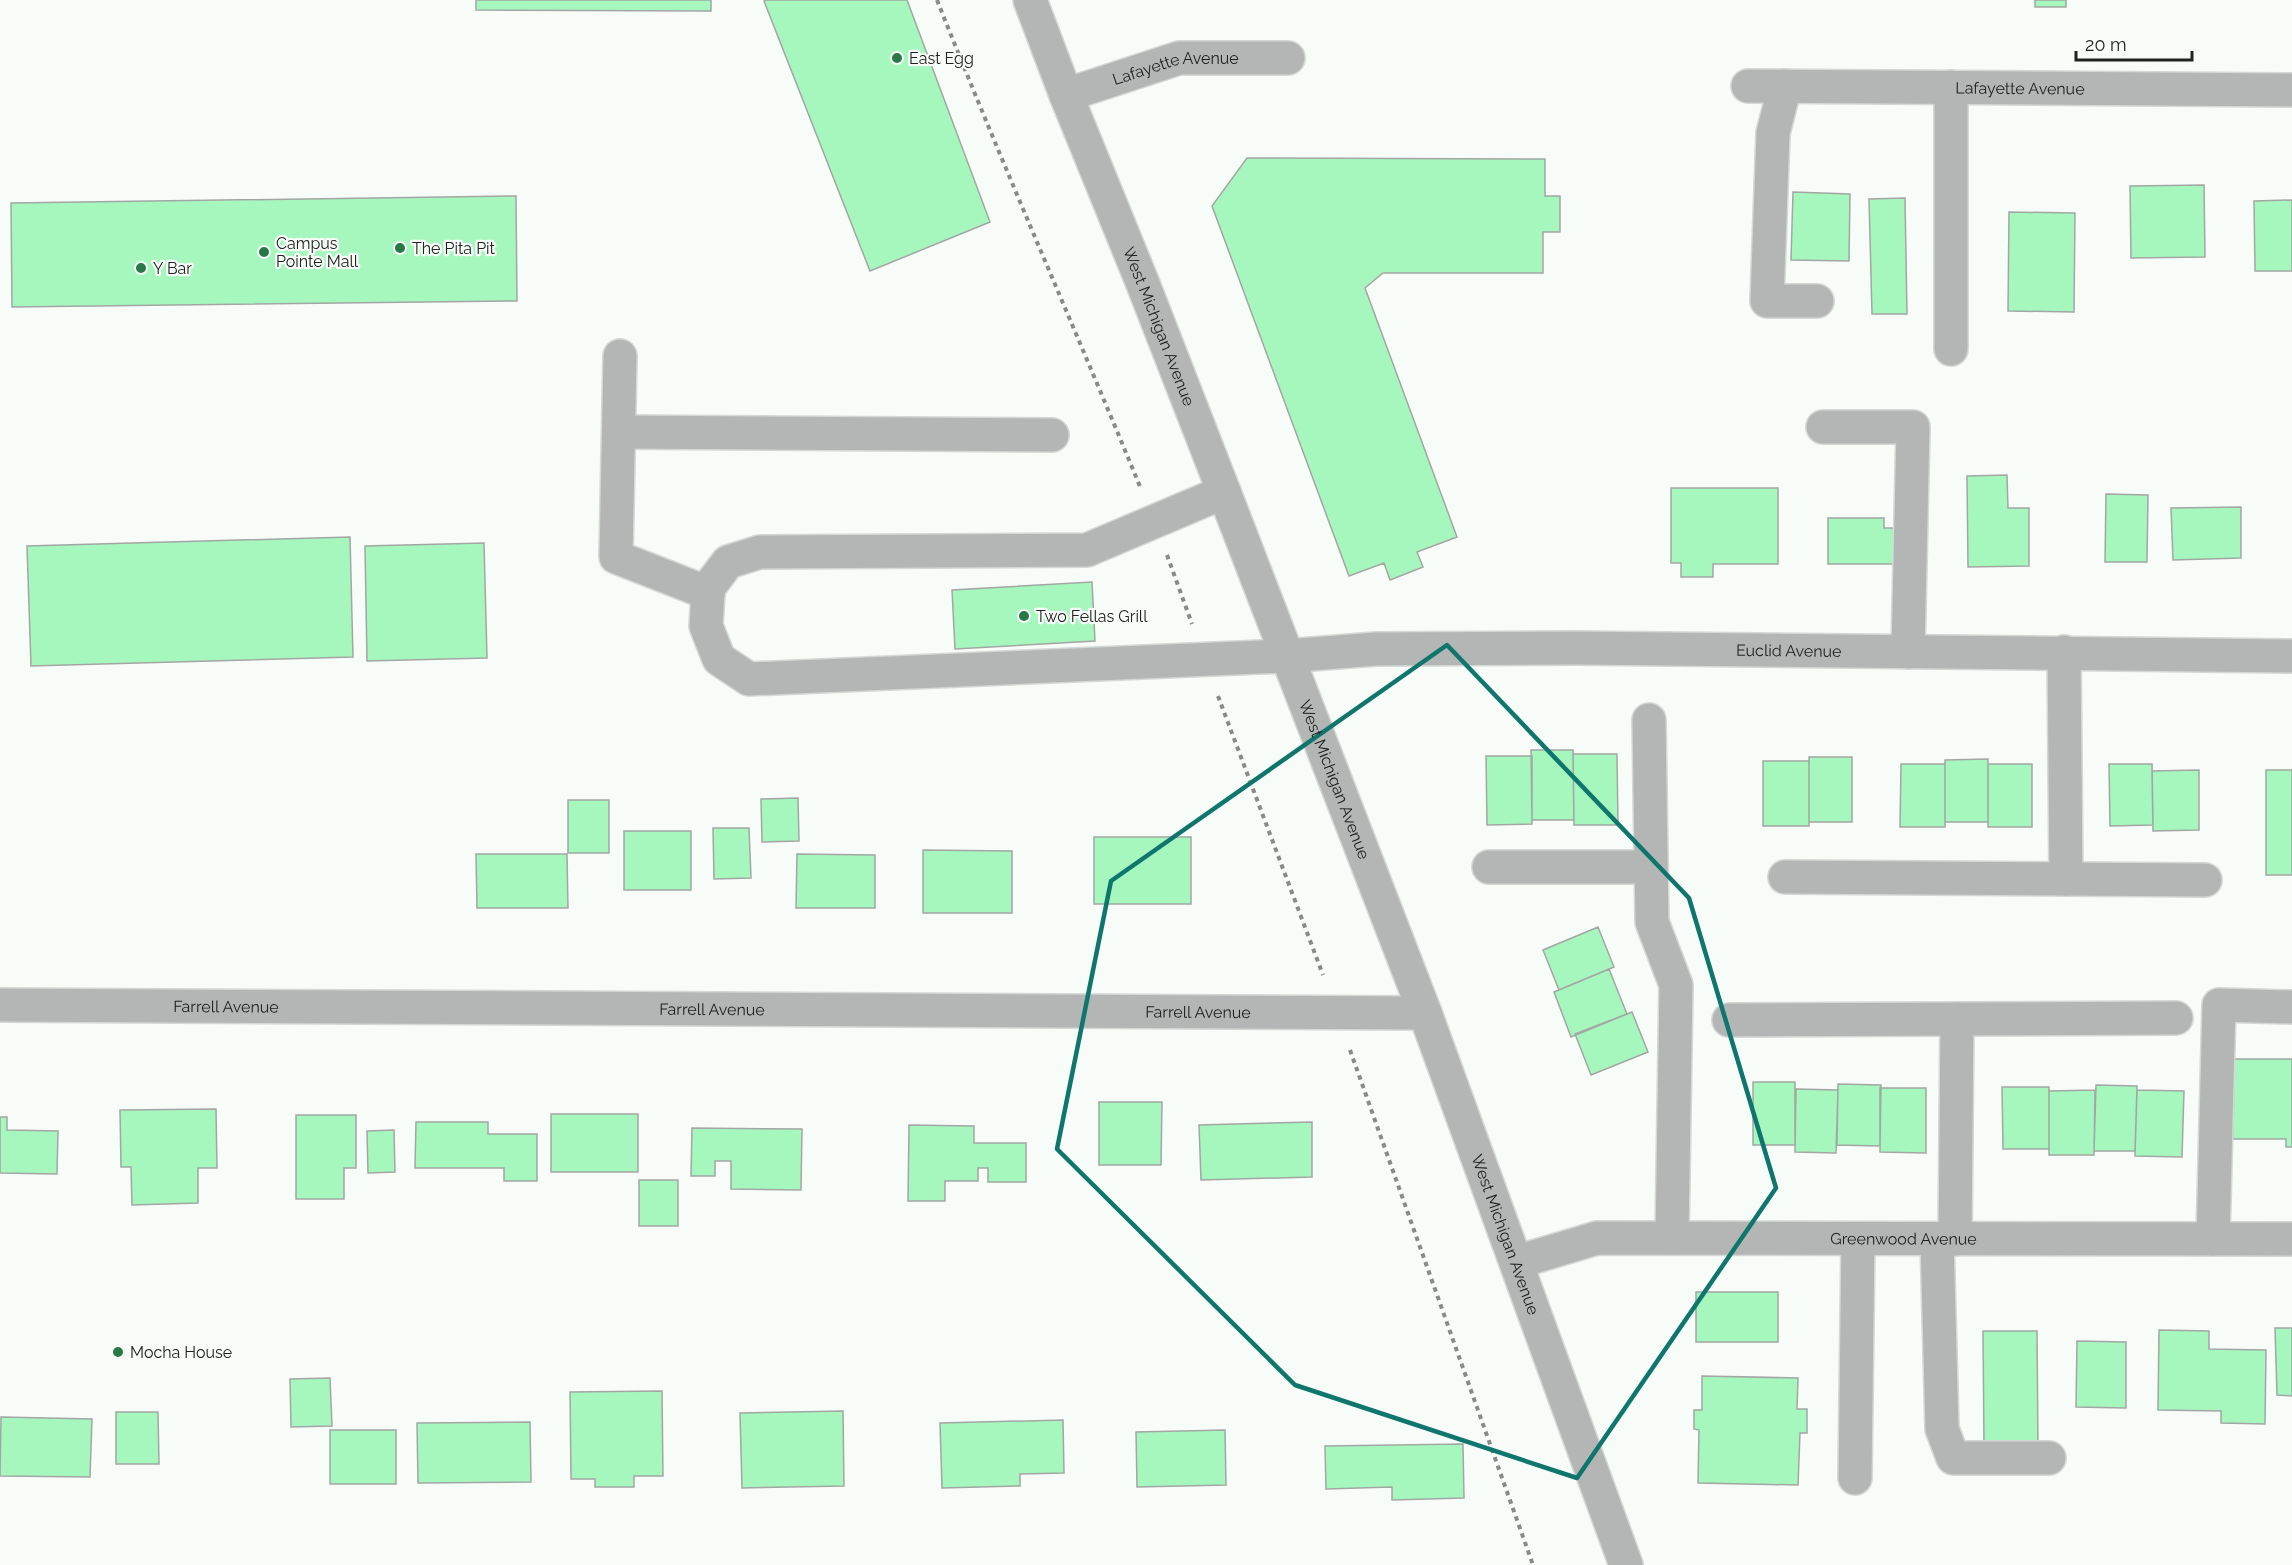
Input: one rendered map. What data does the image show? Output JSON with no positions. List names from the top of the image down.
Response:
{
  "streets": {
    "street": [
      "Lafayette Avenue",
      "West Michigan Avenue",
      "Euclid Avenue",
      "Farrell Avenue",
      "Greenwood Avenue"
    ]
  },
  "crossings": [
    ["Lafayette Avenue", "West Michigan Avenue"],
    ["West Michigan Avenue", "Euclid Avenue"],
    ["West Michigan Avenue", "Farrell Avenue"],
    ["West Michigan Avenue", "Greenwood Avenue"]
  ],
  "places": [
    "East Egg",
    "The Pita Pit",
    "Campus Pointe Mall",
    "Y Bar",
    "Two Fellas Grill",
    "Mocha House"
  ],
  "scale_bar": "20 m"
}
